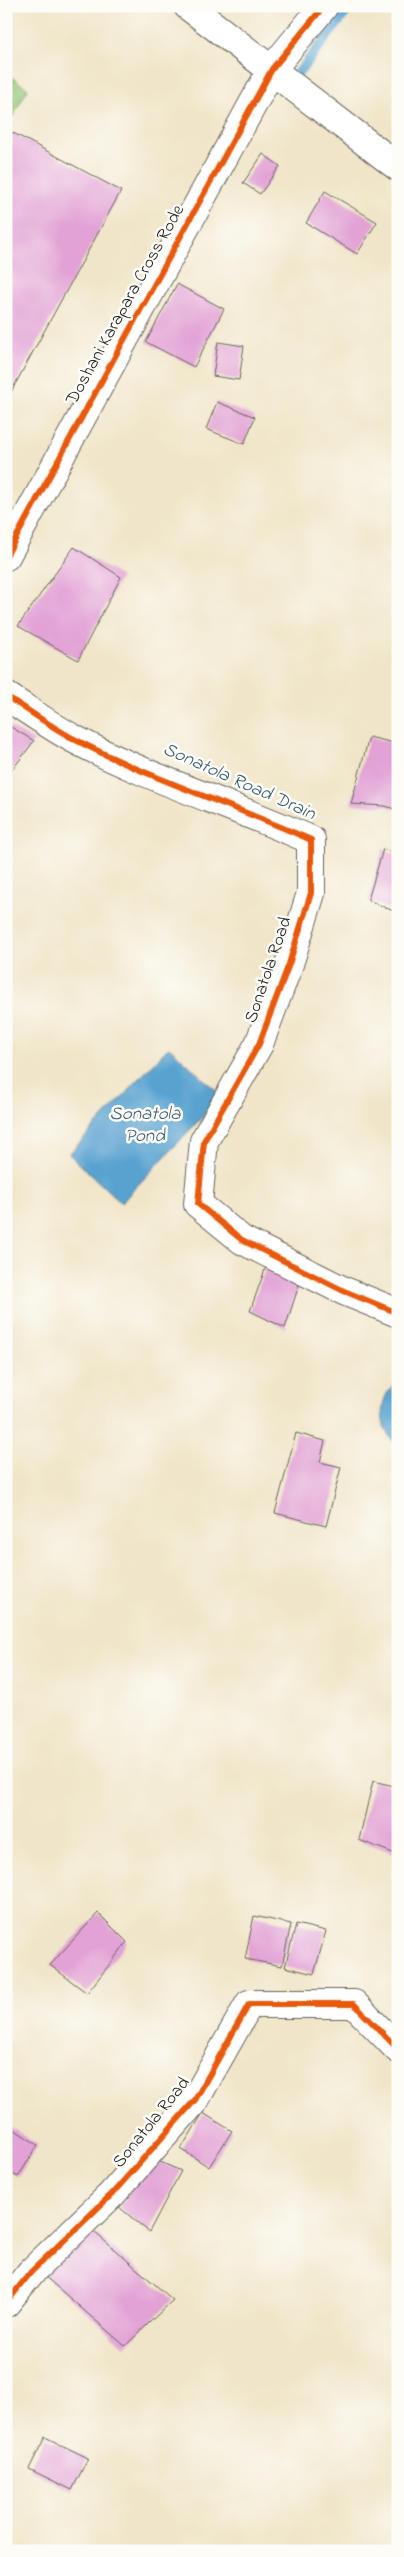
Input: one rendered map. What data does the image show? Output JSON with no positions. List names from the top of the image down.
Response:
{
  "streets": {
    "main road": ["Doshani Karapara Cross Rode", "Sonatola Road"]
  },
  "water": ["Sonatola Road Drain", "Sonatola Pond"]
}
